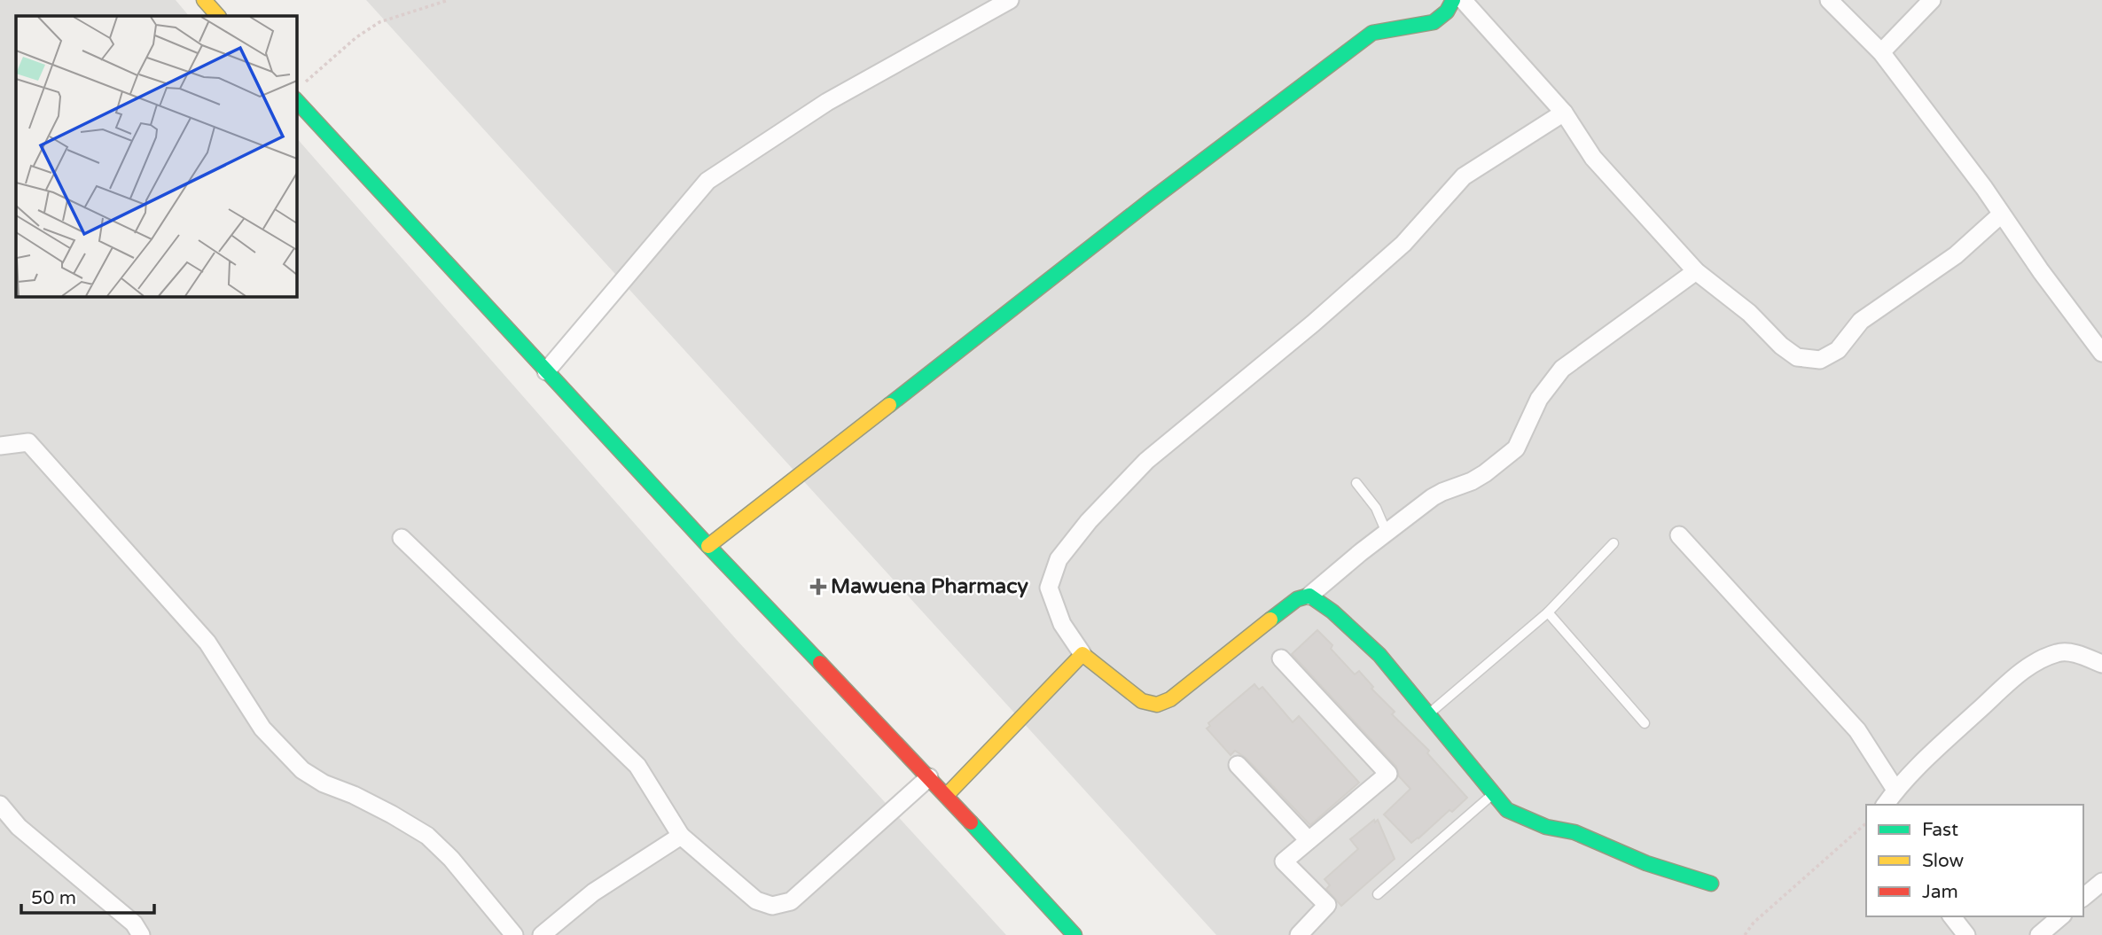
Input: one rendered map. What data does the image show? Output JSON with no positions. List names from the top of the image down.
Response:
{
  "places": {
    "health": ["Mawuena Pharmacy"]
  },
  "legend": ["Fast", "Slow", "Jam"],
  "scale_bar": "50 m"
}
